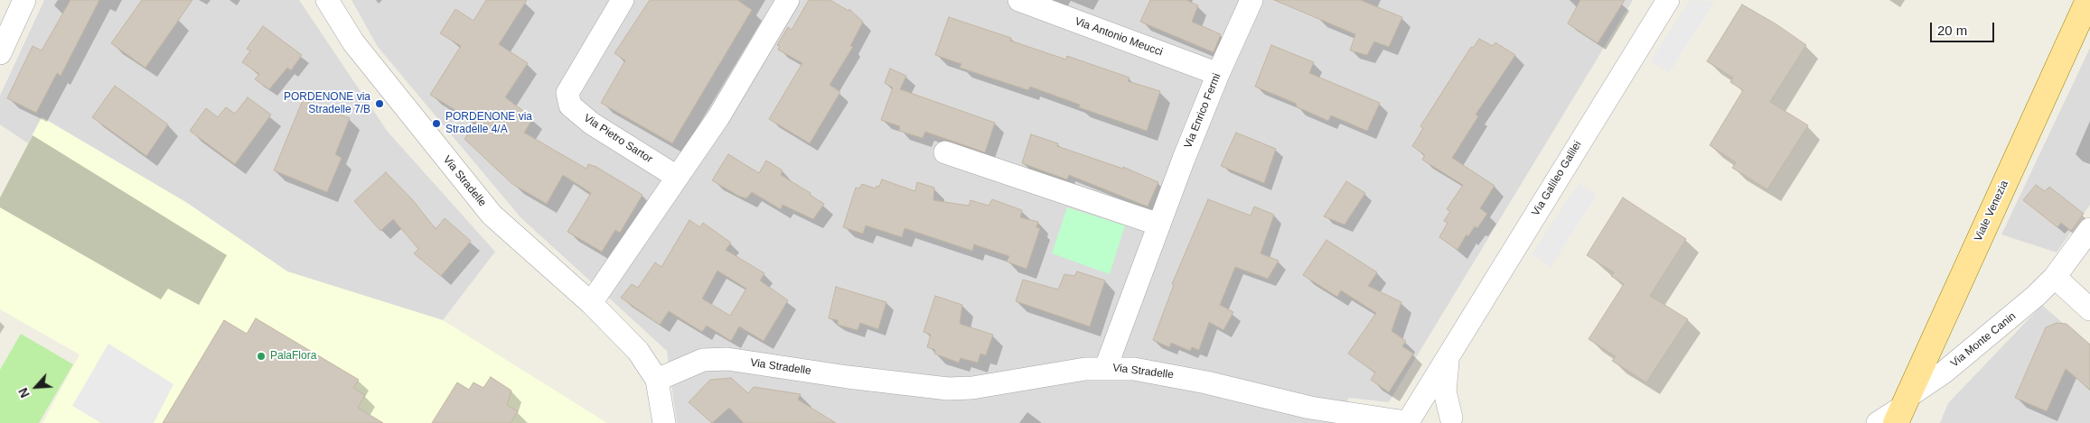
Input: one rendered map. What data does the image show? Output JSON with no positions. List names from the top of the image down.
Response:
{
  "streets": {
    "main road": ["Viale Venezia"],
    "street": [
      "Via Antonio Meucci",
      "Via Enrico Fermi",
      "Via Pietro Sartor",
      "Via Galileo Galilei",
      "Via Stradelle",
      "Via Monte Canin"
    ]
  },
  "crossings": [
    ["Via Antonio Meucci", "Via Enrico Fermi"],
    ["Via Enrico Fermi", "Via Stradelle"],
    ["Via Galileo Galilei", "Via Stradelle"],
    ["Viale Venezia", "Via Monte Canin"]
  ],
  "places": ["PORDENONE via Stradelle 7/B", "PORDENONE via Stradelle 4/A", "PalaFlora"],
  "scale_bar": "20 m",
  "north": "bottom left"
}
